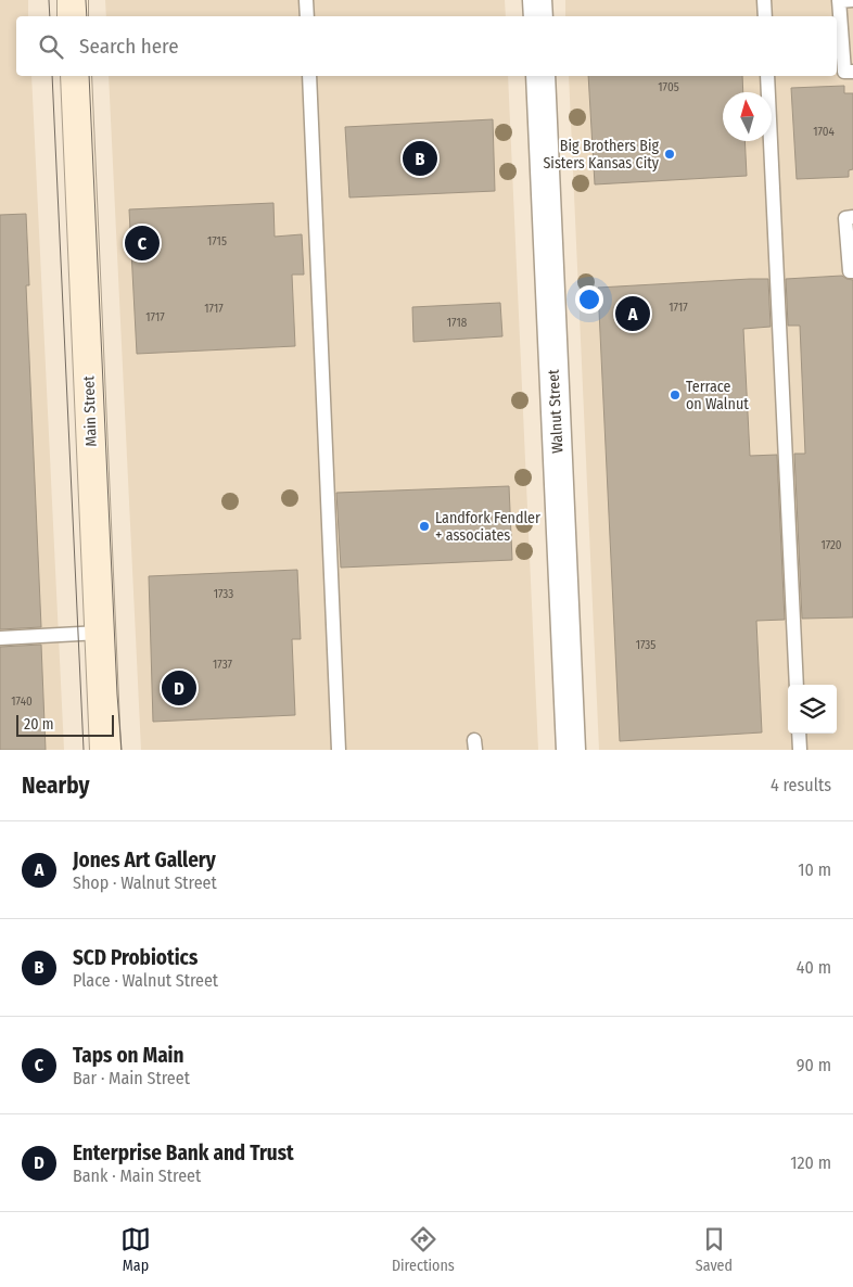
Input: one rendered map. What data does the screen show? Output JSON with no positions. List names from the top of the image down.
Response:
{
  "streets": {
    "main road": ["Main Street"],
    "street": ["Walnut Street"]
  },
  "places": ["Big Brothers Big Sisters Kansas City", "Terrace on Walnut", "Landfork Fendler + associates"],
  "house_numbers": [
    "1705",
    "1704",
    "1715",
    "1717",
    "1717",
    "1717",
    "1718",
    "1720",
    "1733",
    "1735",
    "1737",
    "1740"
  ],
  "scale_bar": "20 m",
  "north": "top",
  "page": {
    "search": "Search here",
    "pins": [
      "B",
      "C",
      "A",
      "D"
    ],
    "scale": "20 m",
    "heading": ["Nearby", "4 results"],
    "list": [
      {
        "mark": "A",
        "name": "Jones Art Gallery",
        "note": "Shop · Walnut Street",
        "value": "10 m"
      },
      {
        "mark": "B",
        "name": "SCD Probiotics",
        "note": "Place · Walnut Street",
        "value": "40 m"
      },
      {
        "mark": "C",
        "name": "Taps on Main",
        "note": "Bar · Main Street",
        "value": "90 m"
      },
      {
        "mark": "D",
        "name": "Enterprise Bank and Trust",
        "note": "Bank · Main Street",
        "value": "120 m"
      }
    ],
    "nav": ["Map", "Directions", "Saved"]
  }
}
